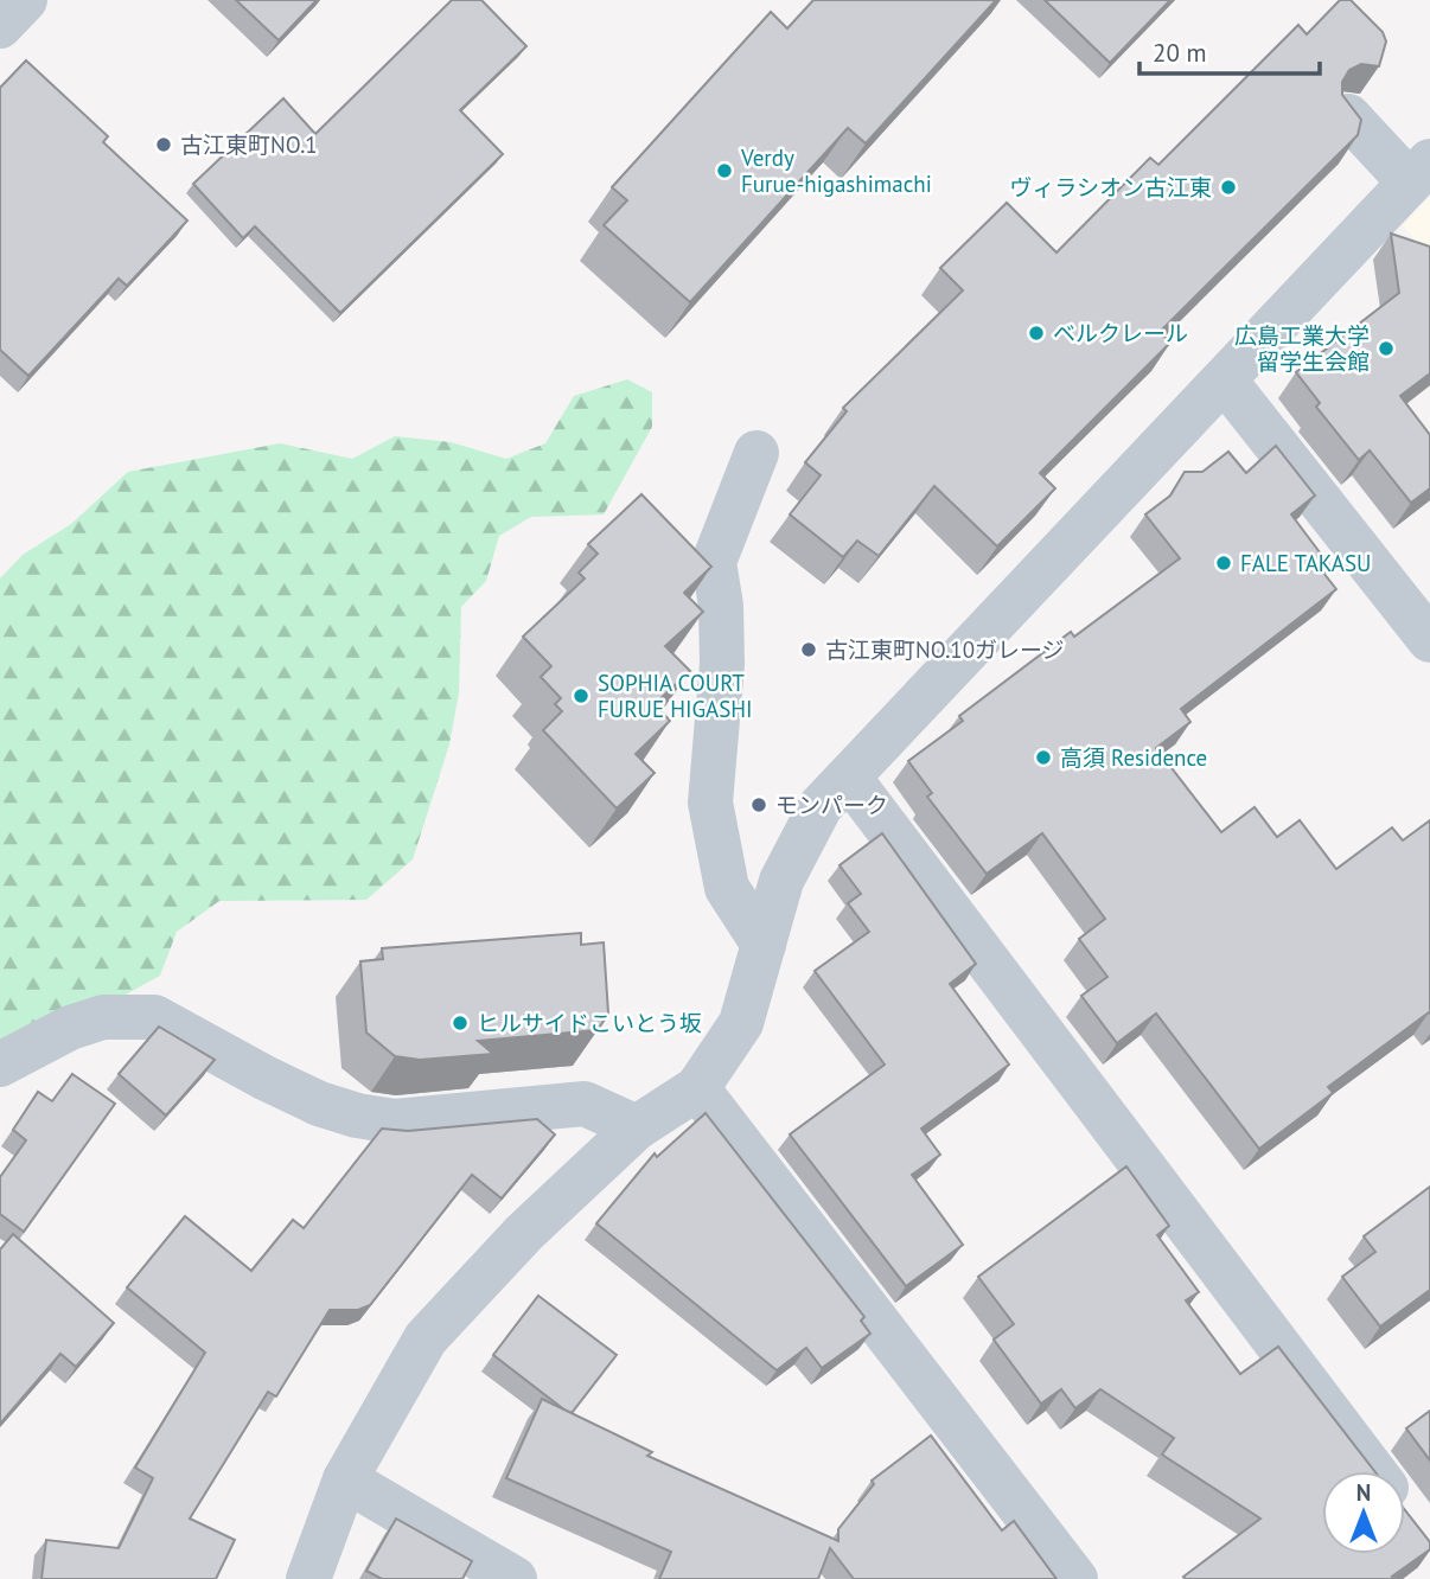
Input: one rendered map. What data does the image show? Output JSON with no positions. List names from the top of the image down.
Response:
{
  "places": [
    "古江東町NO.1",
    "Verdy Furue-higashimachi",
    "ヴィラシオン古江東",
    "ベルクレール",
    "広島工業大学 留学生会館",
    "FALE TAKASU",
    "古江東町NO.10ガレージ",
    "SOPHIA COURT FURUE HIGASHI",
    "高須 Residence",
    "モンパーク",
    "ヒルサイドこいとう坂"
  ],
  "scale_bar": "20 m",
  "north": "top"
}
